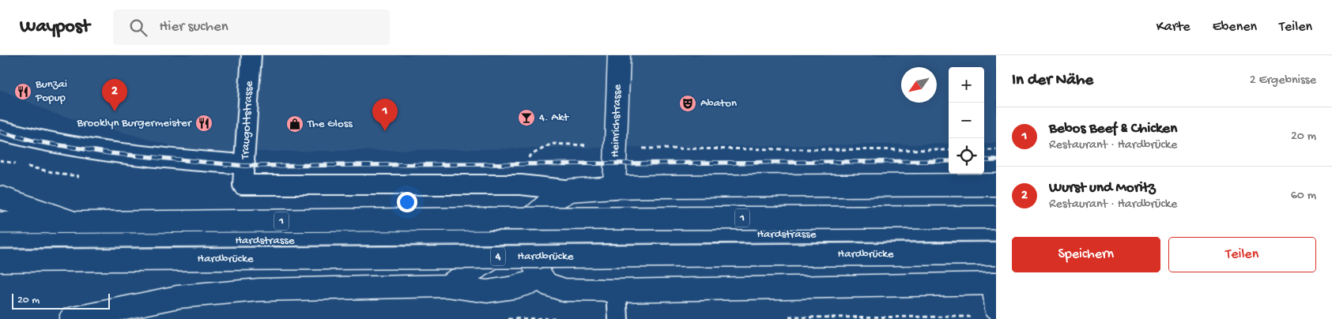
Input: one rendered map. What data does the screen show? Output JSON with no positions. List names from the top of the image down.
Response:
{
  "streets": {
    "main road": [
      "Heinrichstrasse",
      "1",
      "Hardbrücke",
      "4"
    ],
    "lane": ["Traugottstrasse", "Hardstrasse"]
  },
  "places": {
    "restaurant": ["Bunzai Popup", "Brooklyn Burgermeister"],
    "theatre": ["Abaton"],
    "bar": ["4. Akt"],
    "shop": ["The Gloss"]
  },
  "scale_bar": "20 m",
  "north": "bottom left",
  "page": {
    "header": "Waypost",
    "search": "Hier suchen",
    "nav": ["Karte", "Ebenen", "Teilen"],
    "heading": ["In der Nähe", "2 Ergebnisse"],
    "map_buttons": ["+", "−"],
    "pins": ["2", "1"],
    "list": [
      {
        "mark": "1",
        "name": "Bebos Beef & Chicken",
        "note": "Restaurant · Hardbrücke",
        "value": "20 m"
      },
      {
        "mark": "2",
        "name": "Wurst und Moritz",
        "note": "Restaurant · Hardbrücke",
        "value": "60 m"
      }
    ],
    "buttons": ["Speichern", "Teilen"],
    "scale": "20 m"
  }
}
